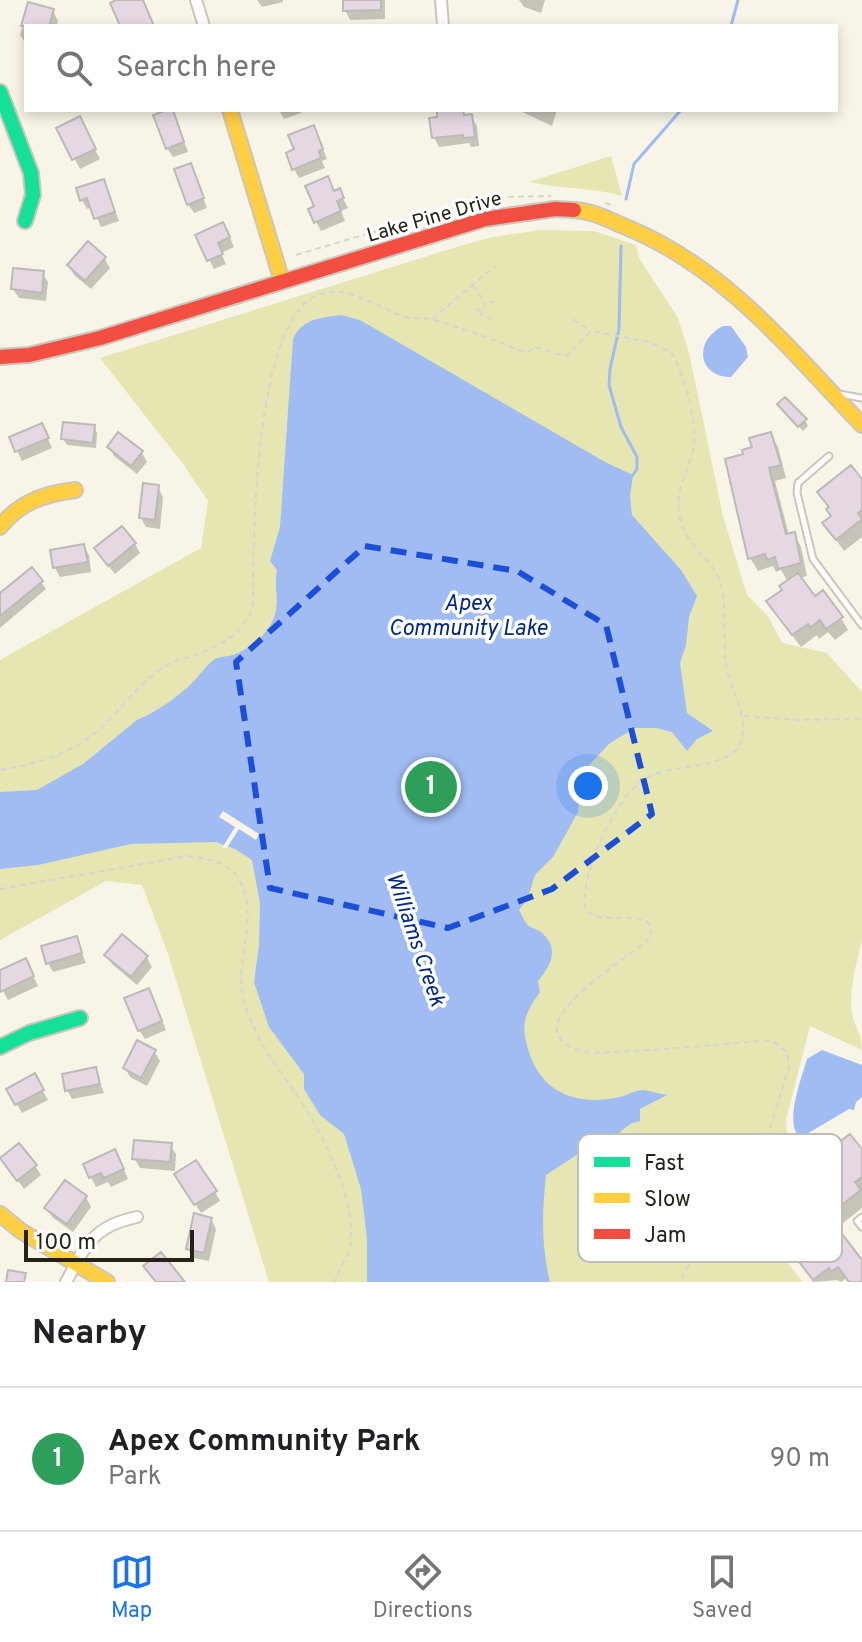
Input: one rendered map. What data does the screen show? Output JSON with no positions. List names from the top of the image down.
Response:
{
  "streets": {
    "main road": ["Lake Pine Drive"]
  },
  "water": ["Apex Community Lake", "Williams Creek"],
  "legend": ["Fast", "Slow", "Jam"],
  "scale_bar": "100 m",
  "page": {
    "search": "Search here",
    "pins": "1",
    "scale": "100 m",
    "heading": "Nearby",
    "list": [
      {
        "mark": "1",
        "name": "Apex Community Park",
        "note": "Park",
        "value": "90 m"
      }
    ],
    "nav": ["Map", "Directions", "Saved"]
  }
}
